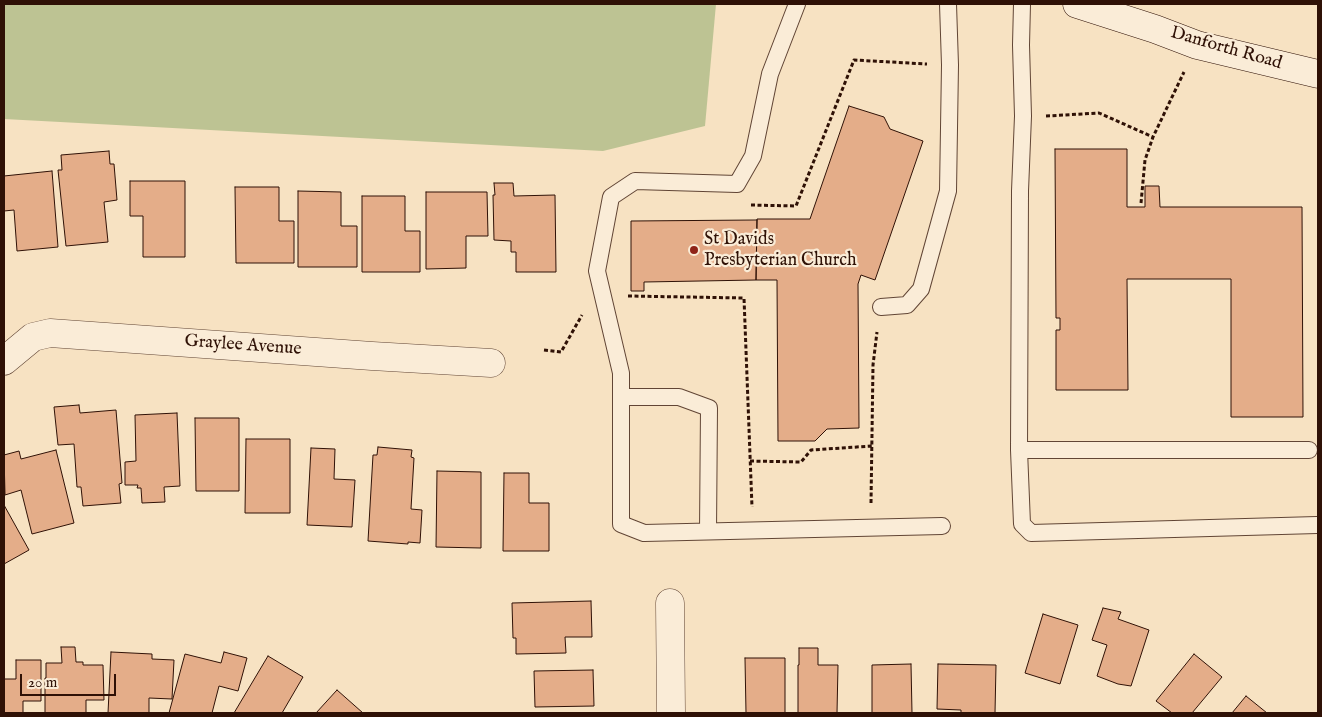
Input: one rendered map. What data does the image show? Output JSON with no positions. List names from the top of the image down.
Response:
{
  "streets": {
    "street": ["Danforth Road", "Graylee Avenue"]
  },
  "places": ["St Davids Presbyterian Church"],
  "scale_bar": "20 m"
}
